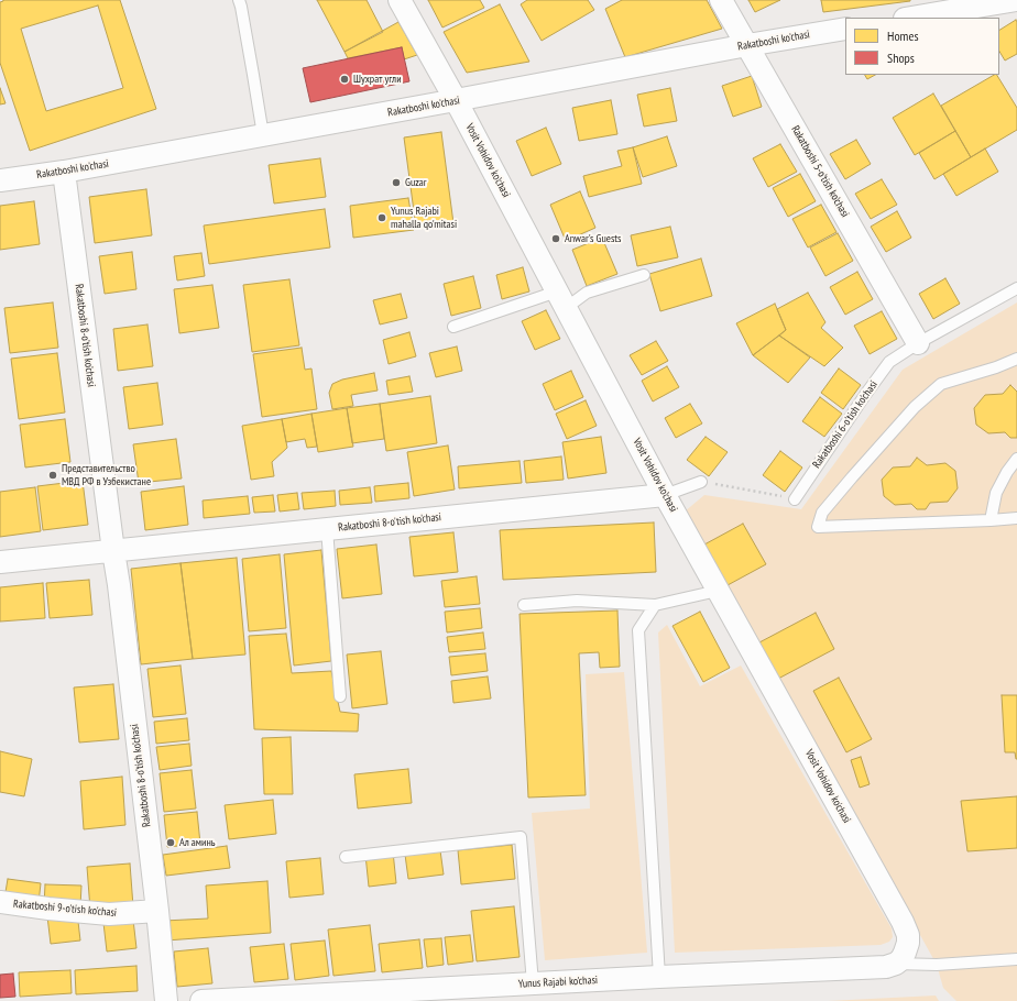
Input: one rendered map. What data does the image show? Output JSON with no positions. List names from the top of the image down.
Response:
{
  "streets": {
    "street": [
      "Rakatboshi ko'chasi",
      "Vosit Vohidov ko'chasi",
      "Rakatboshi 5-o'tish ko'chasi",
      "Rakatboshi 8-o'tish ko'chasi",
      "Rakatboshi 9-o'tish ko'chasi",
      "Yunus Rajabi ko'chasi"
    ],
    "lane": ["Rakatboshi 6-o'tish ko'chasi"]
  },
  "crossings": [
    ["Rakatboshi ko'chasi", "Vosit Vohidov ko'chasi"],
    ["Rakatboshi ko'chasi", "Rakatboshi 5-o'tish ko'chasi"],
    ["Rakatboshi ko'chasi", "Rakatboshi 8-o'tish ko'chasi"],
    ["Vosit Vohidov ko'chasi", "Rakatboshi 8-o'tish ko'chasi"],
    ["Vosit Vohidov ko'chasi", "Yunus Rajabi ko'chasi"],
    ["Rakatboshi 5-o'tish ko'chasi", "Rakatboshi 6-o'tish ko'chasi"],
    ["Rakatboshi 8-o'tish ko'chasi", "Rakatboshi 9-o'tish ko'chasi"]
  ],
  "places": [
    "Шухрат угли",
    "Guzar",
    "Yunus Rajabi mahalla qo'mitasi",
    "Anwar's Guests",
    "Представительство МВД РФ в Узбекистане",
    "Ал аминь"
  ],
  "legend": ["Homes", "Shops"]
}
